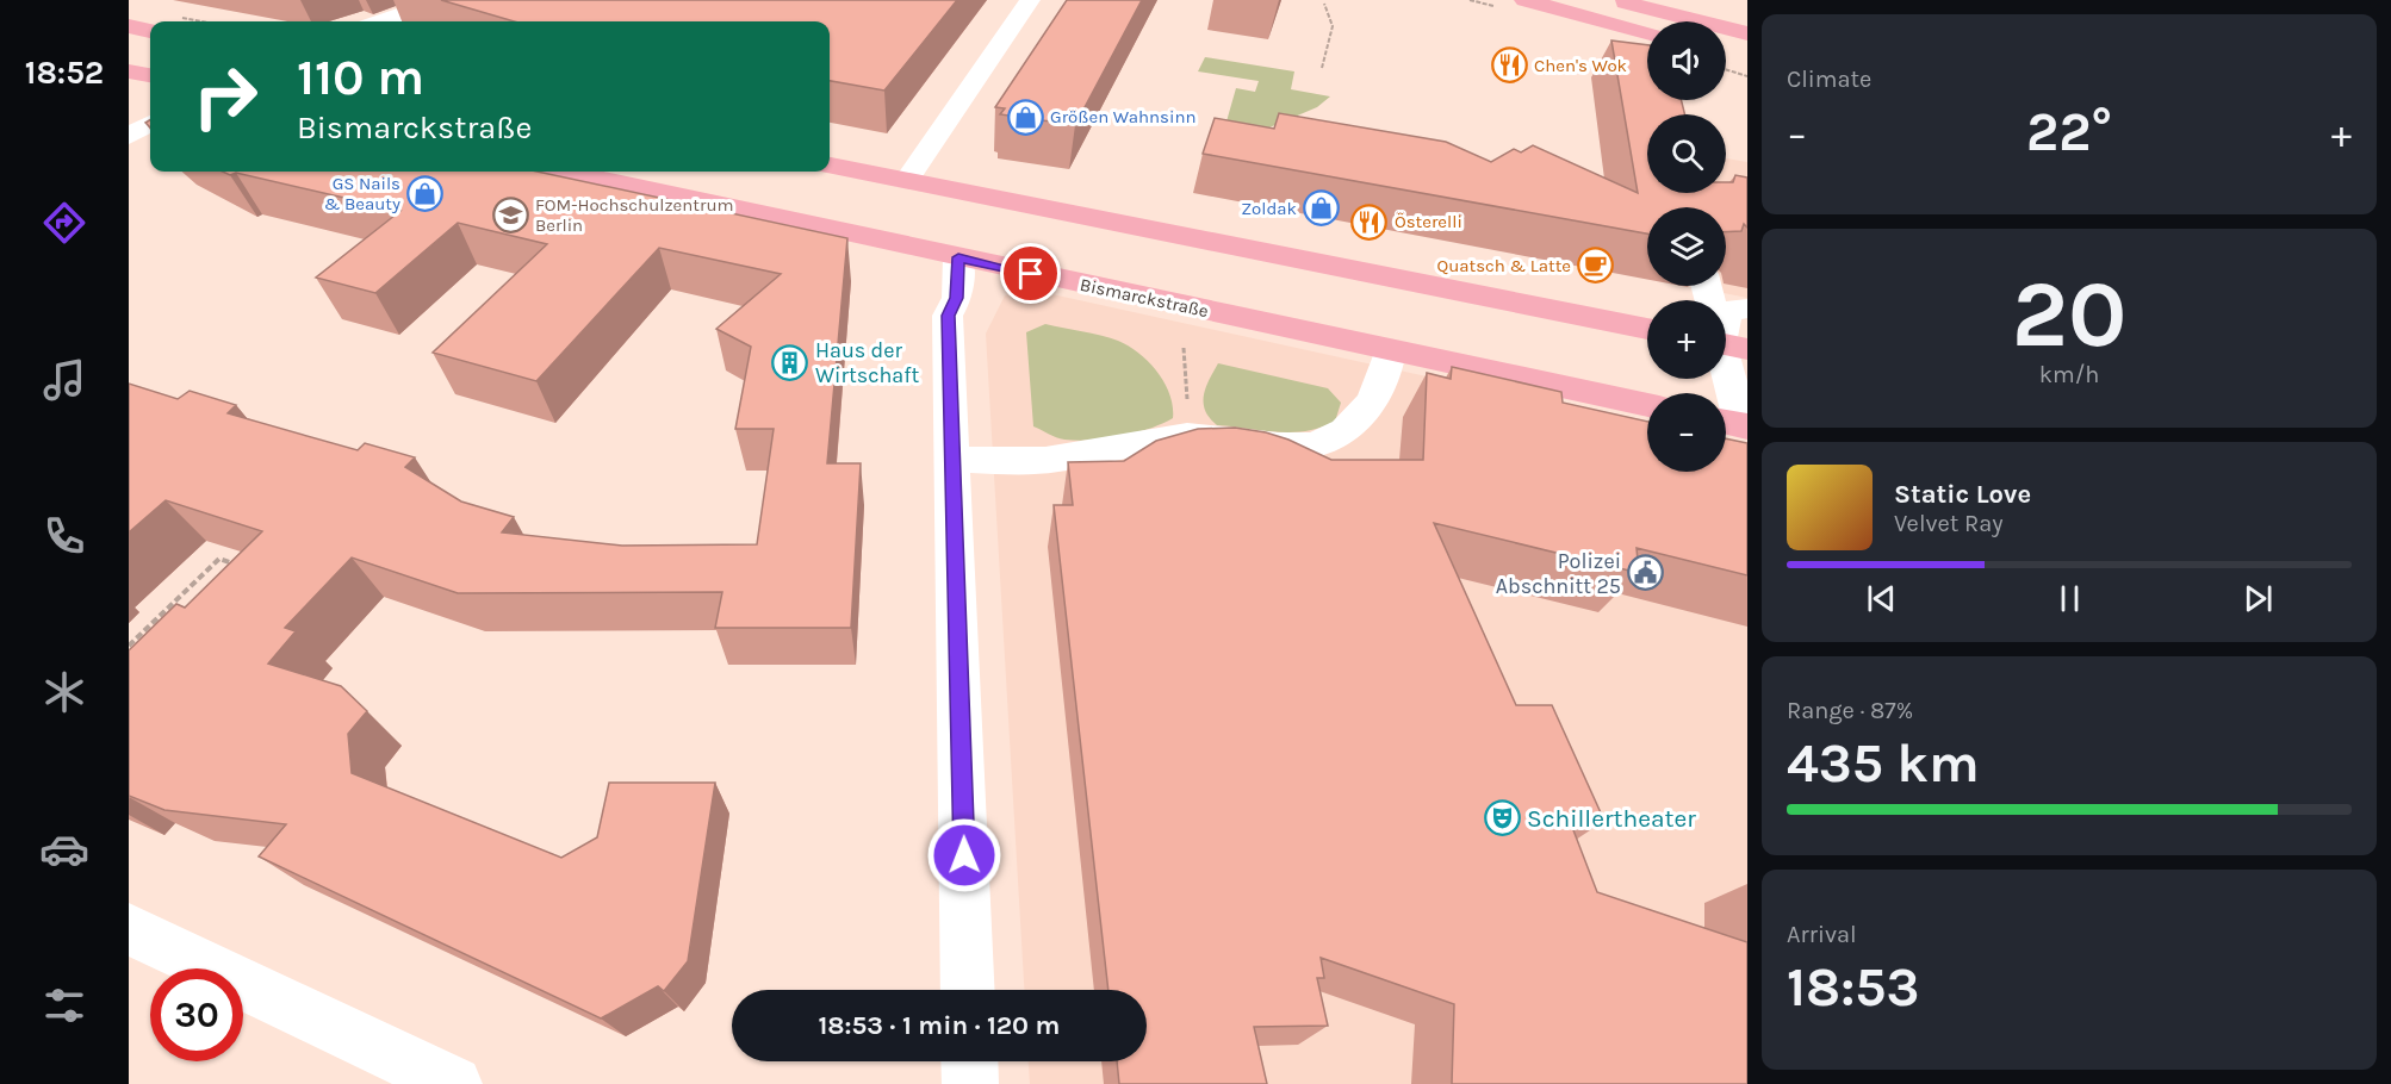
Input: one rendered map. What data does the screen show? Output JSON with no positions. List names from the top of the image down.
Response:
{
  "streets": {
    "main road": ["Bismarckstraße"]
  },
  "places": {
    "restaurant": ["Chen's Wok", "Österelli"],
    "shop": ["Größen Wahnsinn", "GS Nails & Beauty", "Zoldak"],
    "school or university": ["FOM-Hochschulzentrum Berlin"],
    "cafe": ["Quatsch & Latte"],
    "building": ["Haus der Wirtschaft"],
    "public building": ["Polizei Abschnitt 25"],
    "theatre": ["Schillertheater"]
  },
  "page": {
    "tabs": "18:52",
    "tile": [
      "Climate",
      ["20", "km/h"],
      ["Range · 87%", "435 km"],
      ["Arrival", "18:53"]
    ],
    "map_buttons": ["+", "−"],
    "turn": ["110 m", "Bismarckstraße"],
    "heat": ["−", "22°", "+"],
    "song": ["Static Love", "Velvet Ray"],
    "limit": "30",
    "trip": "18:53 · 1 min · 120 m"
  }
}
